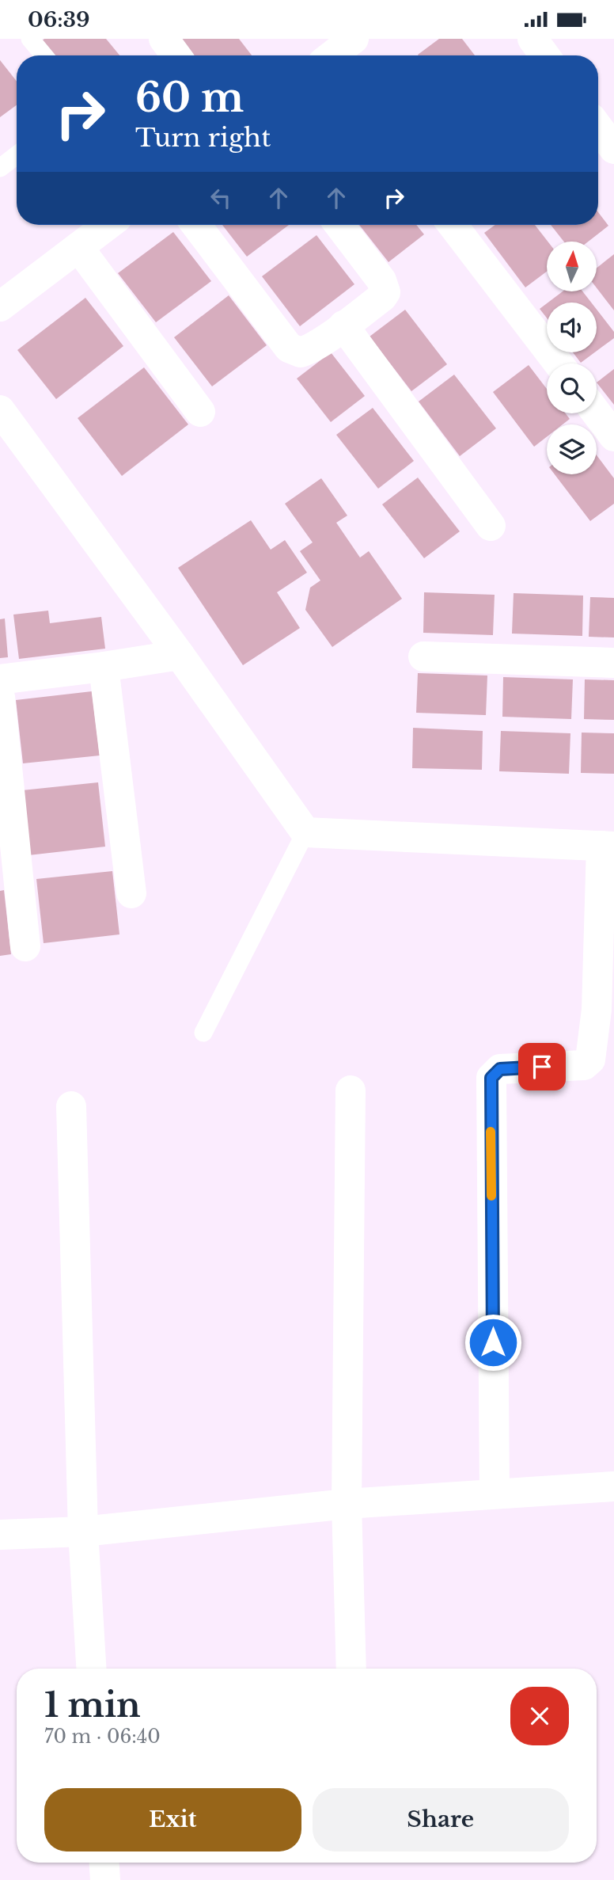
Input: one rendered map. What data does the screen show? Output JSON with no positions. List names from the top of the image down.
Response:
{
  "north": "top",
  "page": {
    "status": "06:39",
    "turn": ["60 m", "Turn right"],
    "heading": ["1 min", "70 m · 06:40"],
    "buttons": ["Exit", "Share"]
  }
}
